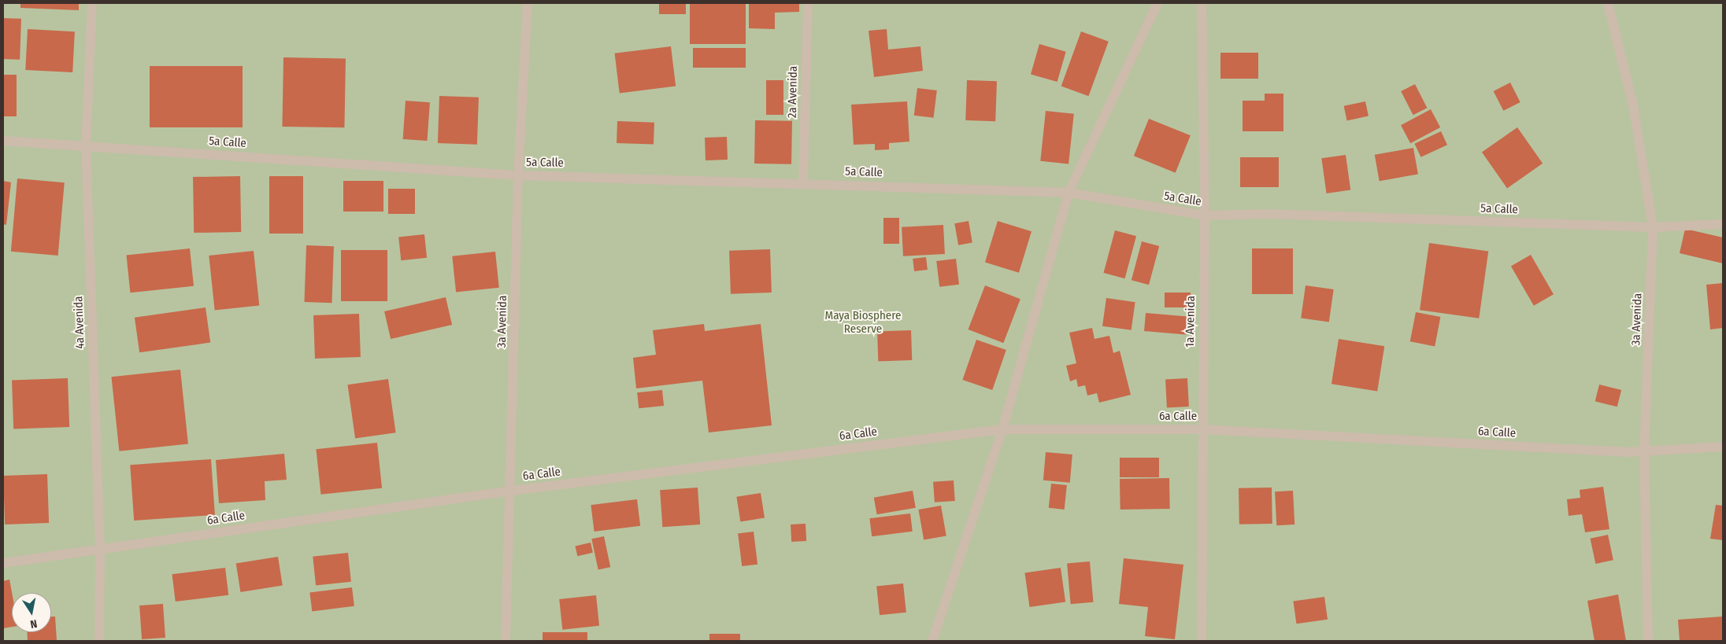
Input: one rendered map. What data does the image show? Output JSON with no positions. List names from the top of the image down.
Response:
{
  "streets": {
    "street": [
      "2a Avenida",
      "5a Calle",
      "3a Avenida",
      "1a Avenida",
      "4a Avenida",
      "6a Calle"
    ]
  },
  "crossings": [
    ["2a Avenida", "5a Calle"],
    ["5a Calle", "3a Avenida"],
    ["5a Calle", "1a Avenida"],
    ["5a Calle", "4a Avenida"],
    ["3a Avenida", "6a Calle"],
    ["1a Avenida", "6a Calle"],
    ["4a Avenida", "6a Calle"]
  ],
  "parks": ["Maya Biosphere Reserve"],
  "north": "bottom"
}
